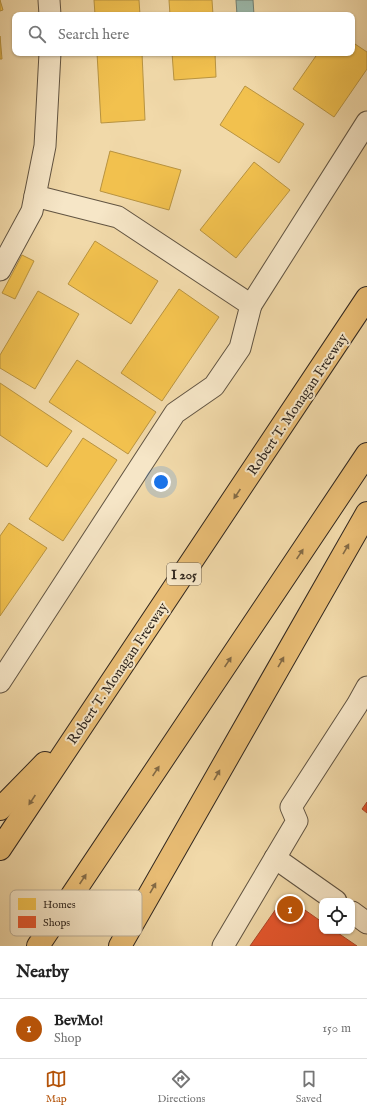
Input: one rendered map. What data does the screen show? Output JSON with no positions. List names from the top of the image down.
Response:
{
  "streets": {
    "highway": ["Robert T. Monagan Freeway", "I 205"]
  },
  "legend": ["Homes", "Shops"],
  "page": {
    "search": "Search here",
    "pins": "1",
    "heading": "Nearby",
    "list": [
      {
        "mark": "1",
        "name": "BevMo!",
        "note": "Shop",
        "value": "150 m"
      }
    ],
    "nav": ["Map", "Directions", "Saved"]
  }
}
